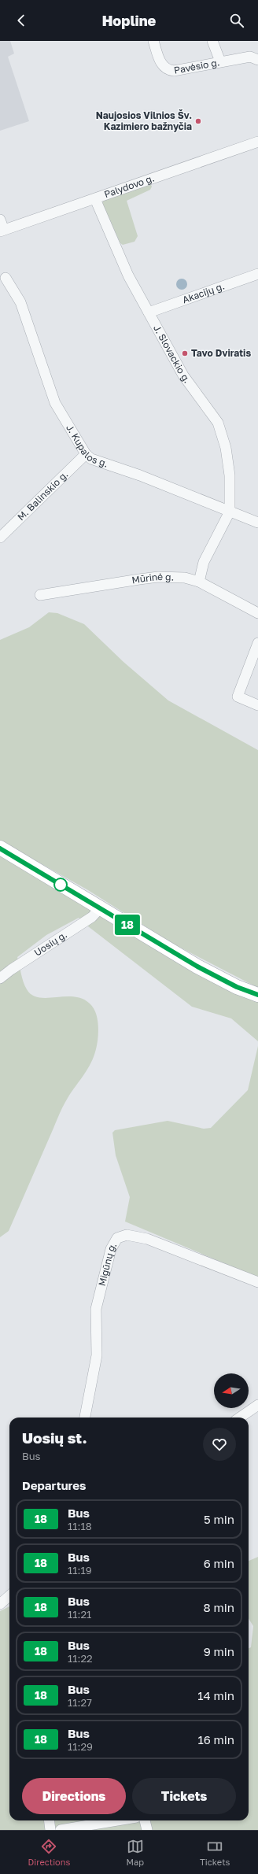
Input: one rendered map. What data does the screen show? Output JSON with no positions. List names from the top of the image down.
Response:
{
  "streets": {
    "street": [
      "Pavėsio g.",
      "Palydovo g.",
      "Akacijų g.",
      "J. Slovackio g.",
      "J. Kupalos g.",
      "M. Balinskio g.",
      "Mūrinė g.",
      "Uosių g.",
      "Migūnų g."
    ]
  },
  "crossings": [
    ["Palydovo g.", "J. Slovackio g."],
    ["Akacijų g.", "J. Slovackio g."],
    ["J. Slovackio g.", "J. Kupalos g."],
    ["J. Kupalos g.", "M. Balinskio g."]
  ],
  "places": ["Naujosios Vilnios Šv. Kazimiero bažnyčia", "Tavo Dviratis"],
  "lines": ["bus line 18"],
  "north": "left",
  "page": {
    "header": "Hopline",
    "on_map": "18",
    "heading": [
      ["Uosių st.", "Bus"],
      "Departures"
    ],
    "list": [
      {
        "mark": "18",
        "name": "Bus",
        "note": "11:18",
        "value": "5 min"
      },
      {
        "mark": "18",
        "name": "Bus",
        "note": "11:19",
        "value": "6 min"
      },
      {
        "mark": "18",
        "name": "Bus",
        "note": "11:21",
        "value": "8 min"
      },
      {
        "mark": "18",
        "name": "Bus",
        "note": "11:22",
        "value": "9 min"
      },
      {
        "mark": "18",
        "name": "Bus",
        "note": "11:27",
        "value": "14 min"
      },
      {
        "mark": "18",
        "name": "Bus",
        "note": "11:29",
        "value": "16 min"
      }
    ],
    "buttons": ["Directions", "Tickets"],
    "tabs": ["Directions", "Map", "Tickets"]
  }
}
